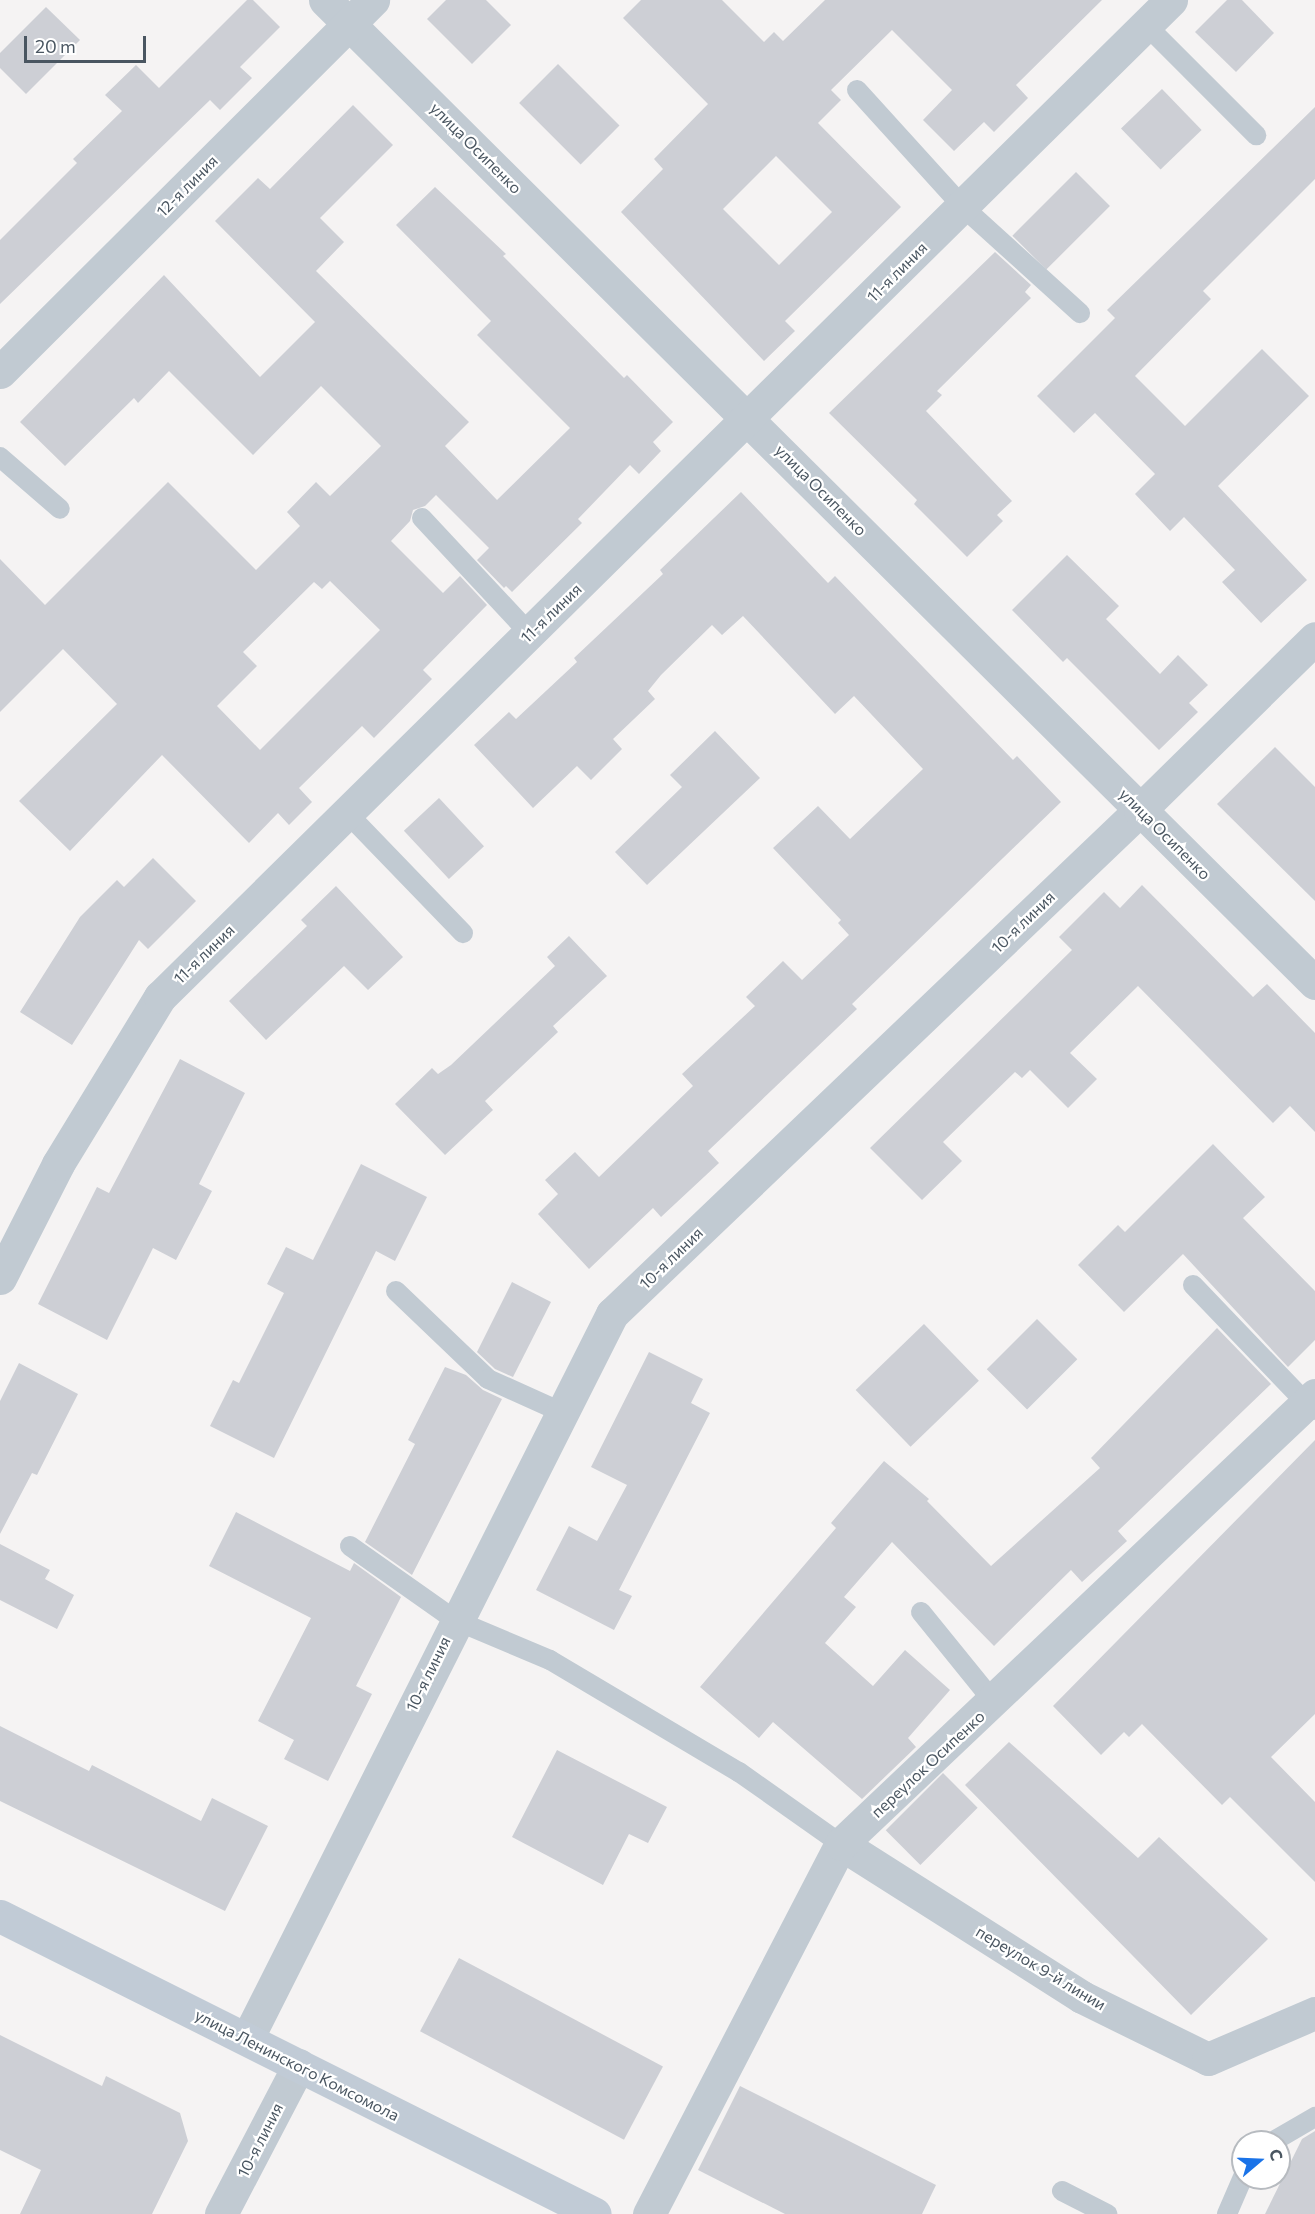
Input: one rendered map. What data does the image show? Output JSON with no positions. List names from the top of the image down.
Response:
{
  "streets": {
    "street": [
      "улица Осипенко",
      "12-я линия",
      "11-я линия",
      "10-я линия",
      "переулок Осипенко",
      "переулок 9-й линии",
      "улица Ленинского Комсомола"
    ]
  },
  "crossings": [
    ["улица Осипенко", "12-я линия"],
    ["улица Осипенко", "11-я линия"],
    ["улица Осипенко", "10-я линия"],
    ["10-я линия", "улица Ленинского Комсомола"],
    ["переулок Осипенко", "переулок 9-й линии"]
  ],
  "scale_bar": "20 m",
  "north": "right"
}
